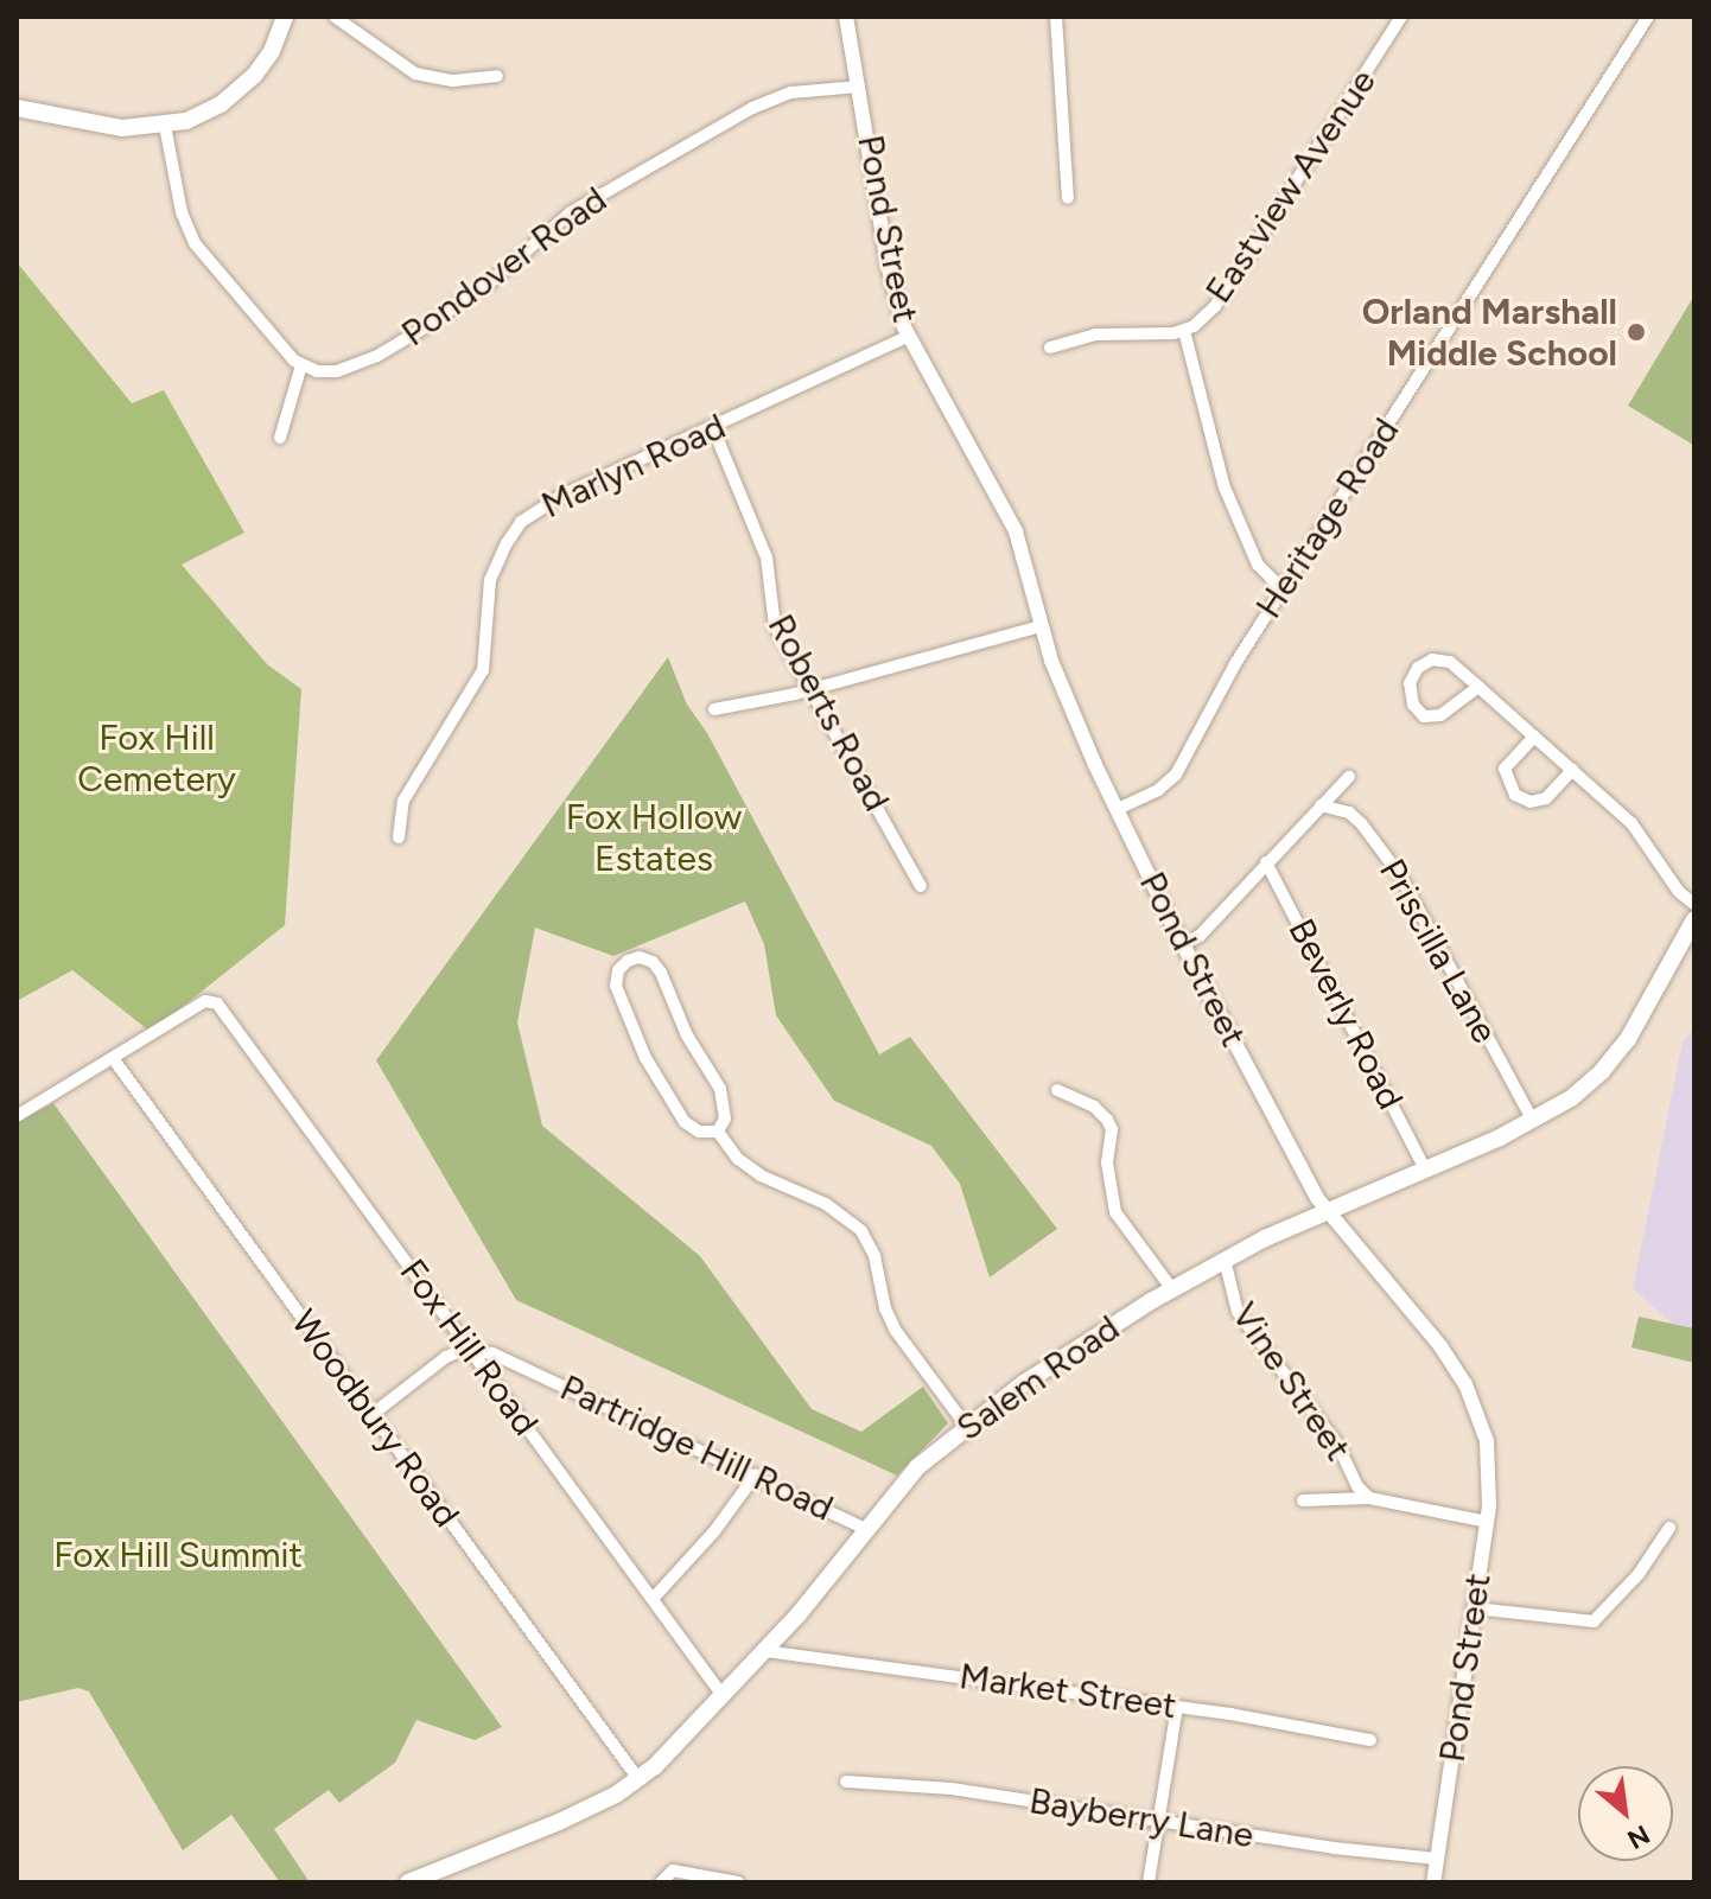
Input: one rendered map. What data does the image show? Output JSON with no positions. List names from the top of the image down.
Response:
{
  "streets": {
    "main road": ["Salem Road"],
    "street": [
      "Eastview Avenue",
      "Pond Street",
      "Pondover Road",
      "Marlyn Road",
      "Heritage Road",
      "Roberts Road",
      "Priscilla Lane",
      "Beverly Road",
      "Fox Hill Road",
      "Vine Street",
      "Woodbury Road",
      "Partridge Hill Road",
      "Market Street",
      "Bayberry Lane"
    ]
  },
  "crossings": [
    ["Pond Street", "Pondover Road"],
    ["Pond Street", "Marlyn Road"],
    ["Pond Street", "Heritage Road"],
    ["Pond Street", "Salem Road"],
    ["Pond Street", "Bayberry Lane"],
    ["Marlyn Road", "Roberts Road"],
    ["Priscilla Lane", "Salem Road"],
    ["Beverly Road", "Salem Road"],
    ["Fox Hill Road", "Salem Road"],
    ["Fox Hill Road", "Woodbury Road"],
    ["Fox Hill Road", "Partridge Hill Road"],
    ["Salem Road", "Vine Street"],
    ["Salem Road", "Woodbury Road"],
    ["Salem Road", "Partridge Hill Road"],
    ["Salem Road", "Market Street"]
  ],
  "parks": ["Fox Hill Cemetery", "Fox Hollow Estates", "Fox Hill Summit"],
  "places": ["Orland Marshall Middle School"],
  "north": "bottom right"
}
